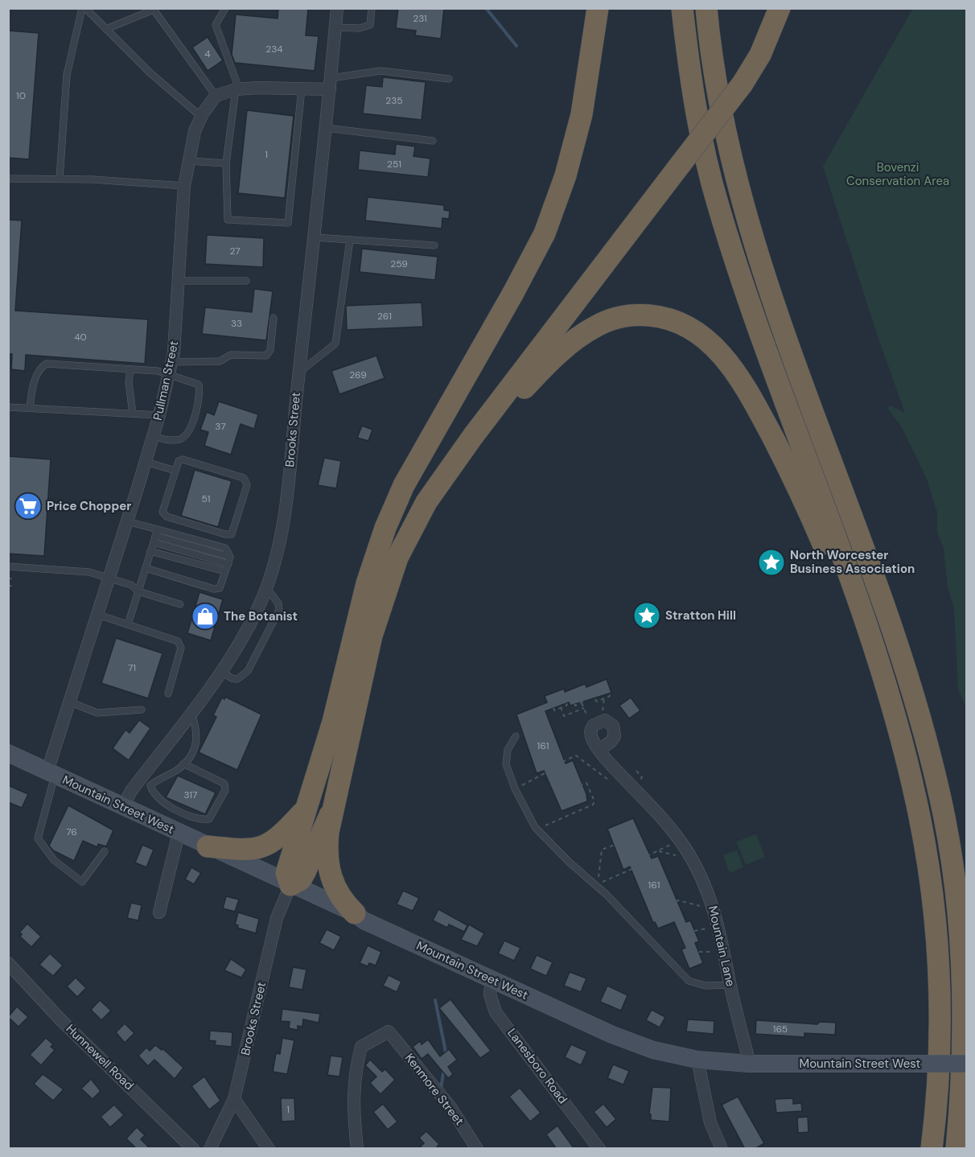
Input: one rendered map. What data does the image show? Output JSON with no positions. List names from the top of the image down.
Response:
{
  "streets": {
    "main road": ["Mountain Street West"],
    "street": [
      "Pullman Street",
      "Brooks Street",
      "Mountain Lane",
      "Hunnewell Road",
      "Lanesboro Road",
      "Kenmore Street"
    ]
  },
  "crossings": [
    ["Pullman Street", "Mountain Street West"],
    ["Brooks Street", "Mountain Street West"],
    ["Mountain Street West", "Mountain Lane"],
    ["Mountain Street West", "Lanesboro Road"]
  ],
  "parks": ["Bovenzi Conservation Area"],
  "places": {
    "supermarket": ["Price Chopper"],
    "place": ["North Worcester Business Association", "Stratton Hill"],
    "shop": ["The Botanist"]
  },
  "house_numbers": [
    "231",
    "234",
    "4",
    "10",
    "235",
    "1",
    "251",
    "27",
    "259",
    "261",
    "33",
    "40",
    "269",
    "37",
    "51",
    "71",
    "161",
    "317",
    "76",
    "161",
    "165",
    "1"
  ]
}
